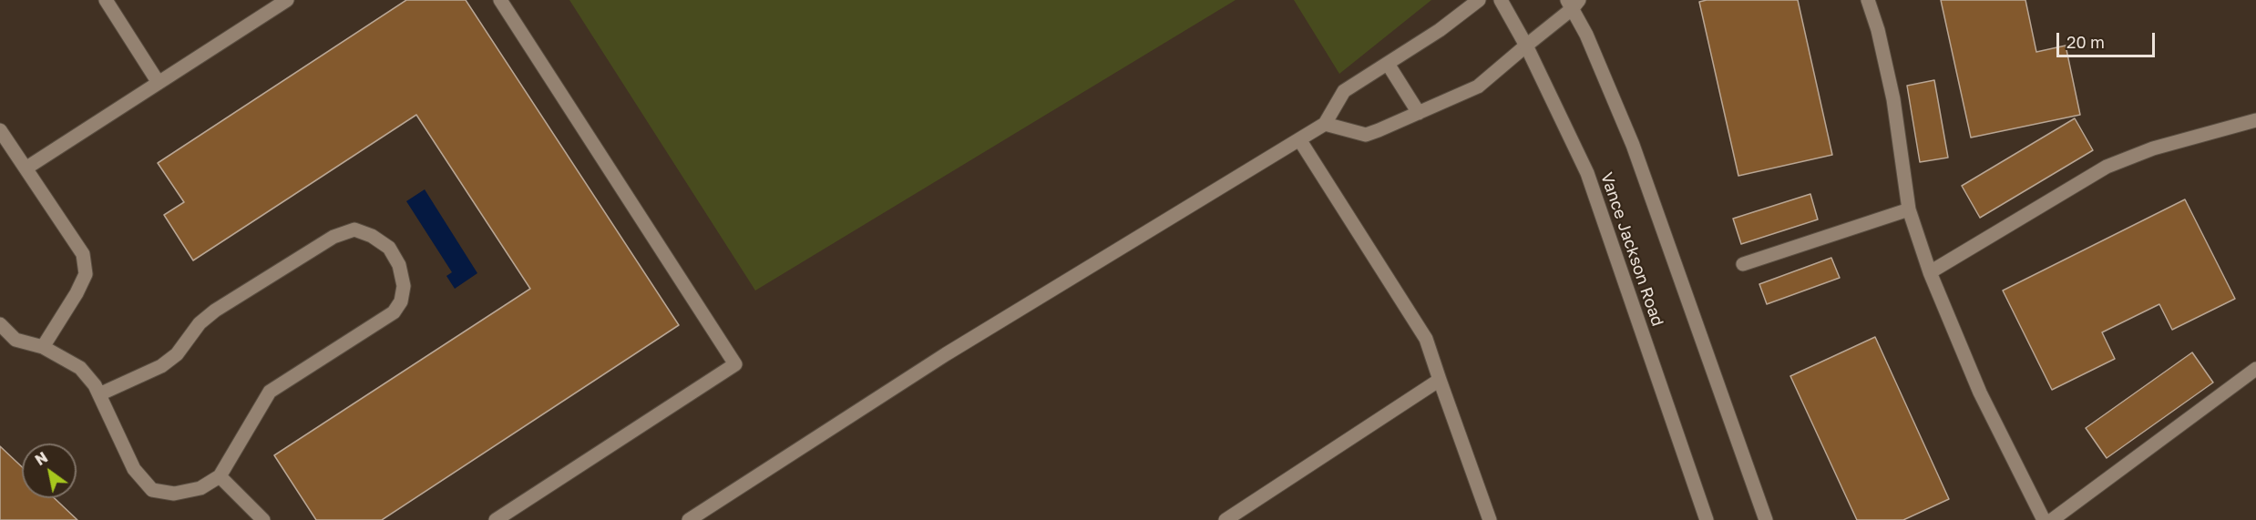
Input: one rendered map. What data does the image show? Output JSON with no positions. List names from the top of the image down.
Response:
{
  "streets": {
    "street": ["Vance Jackson Road"]
  },
  "scale_bar": "20 m",
  "north": "top left"
}
